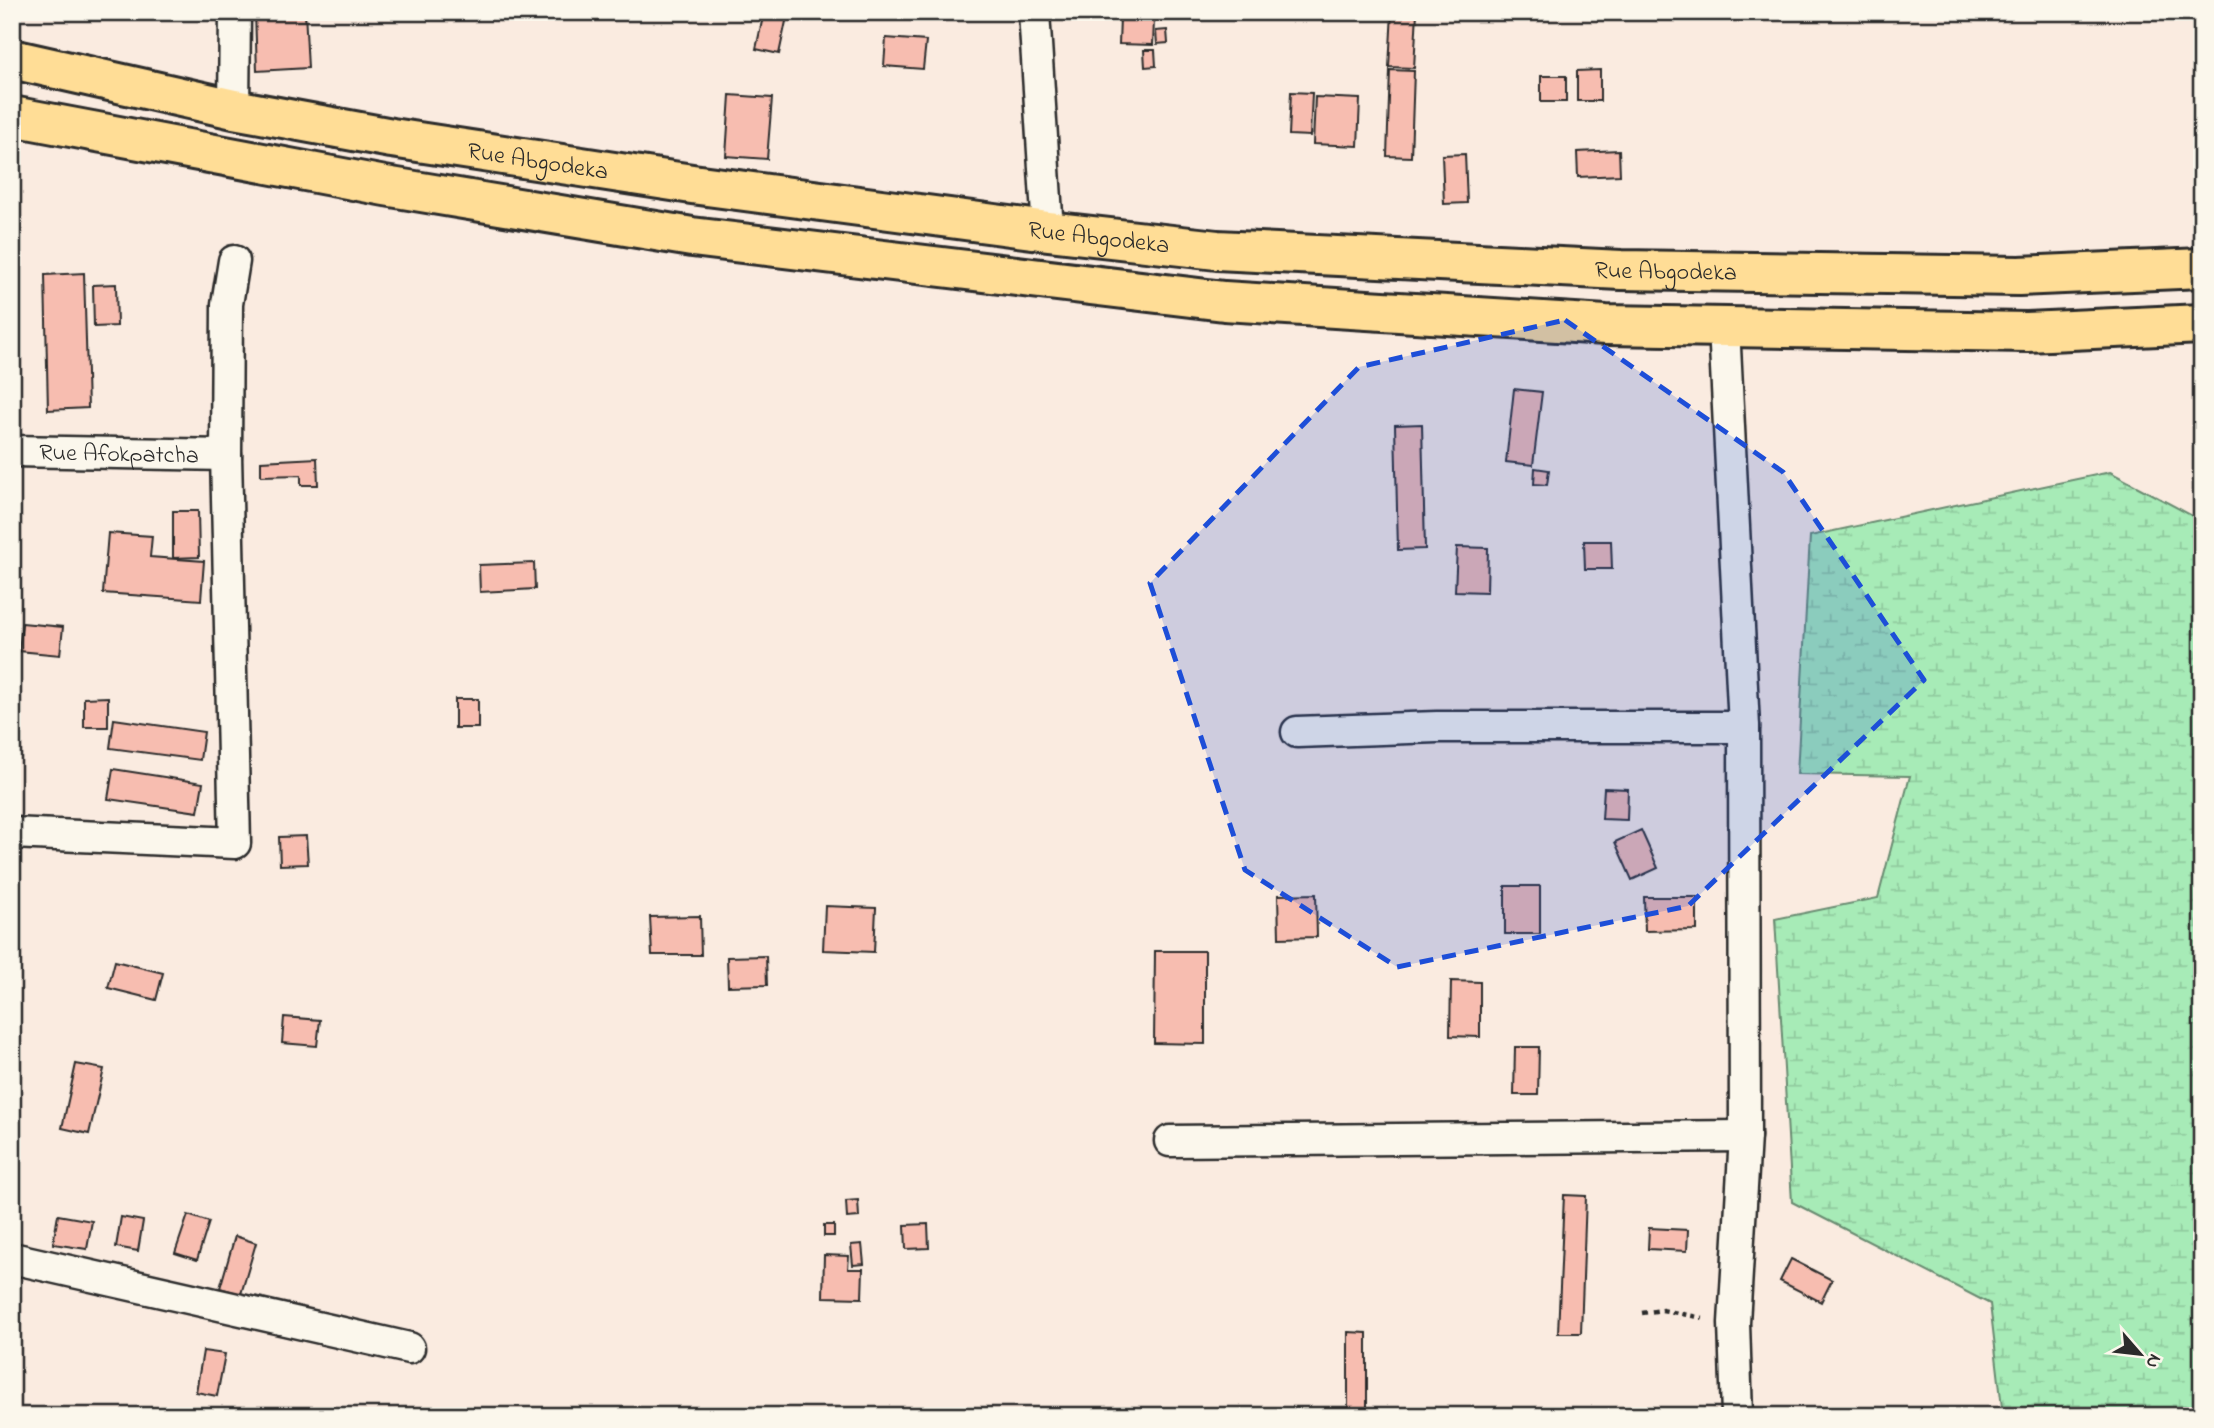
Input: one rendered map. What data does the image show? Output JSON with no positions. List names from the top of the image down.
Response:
{
  "streets": {
    "main road": ["Rue Abgodeka"],
    "street": ["Rue Afokpatcha"]
  },
  "north": "bottom right"
}
